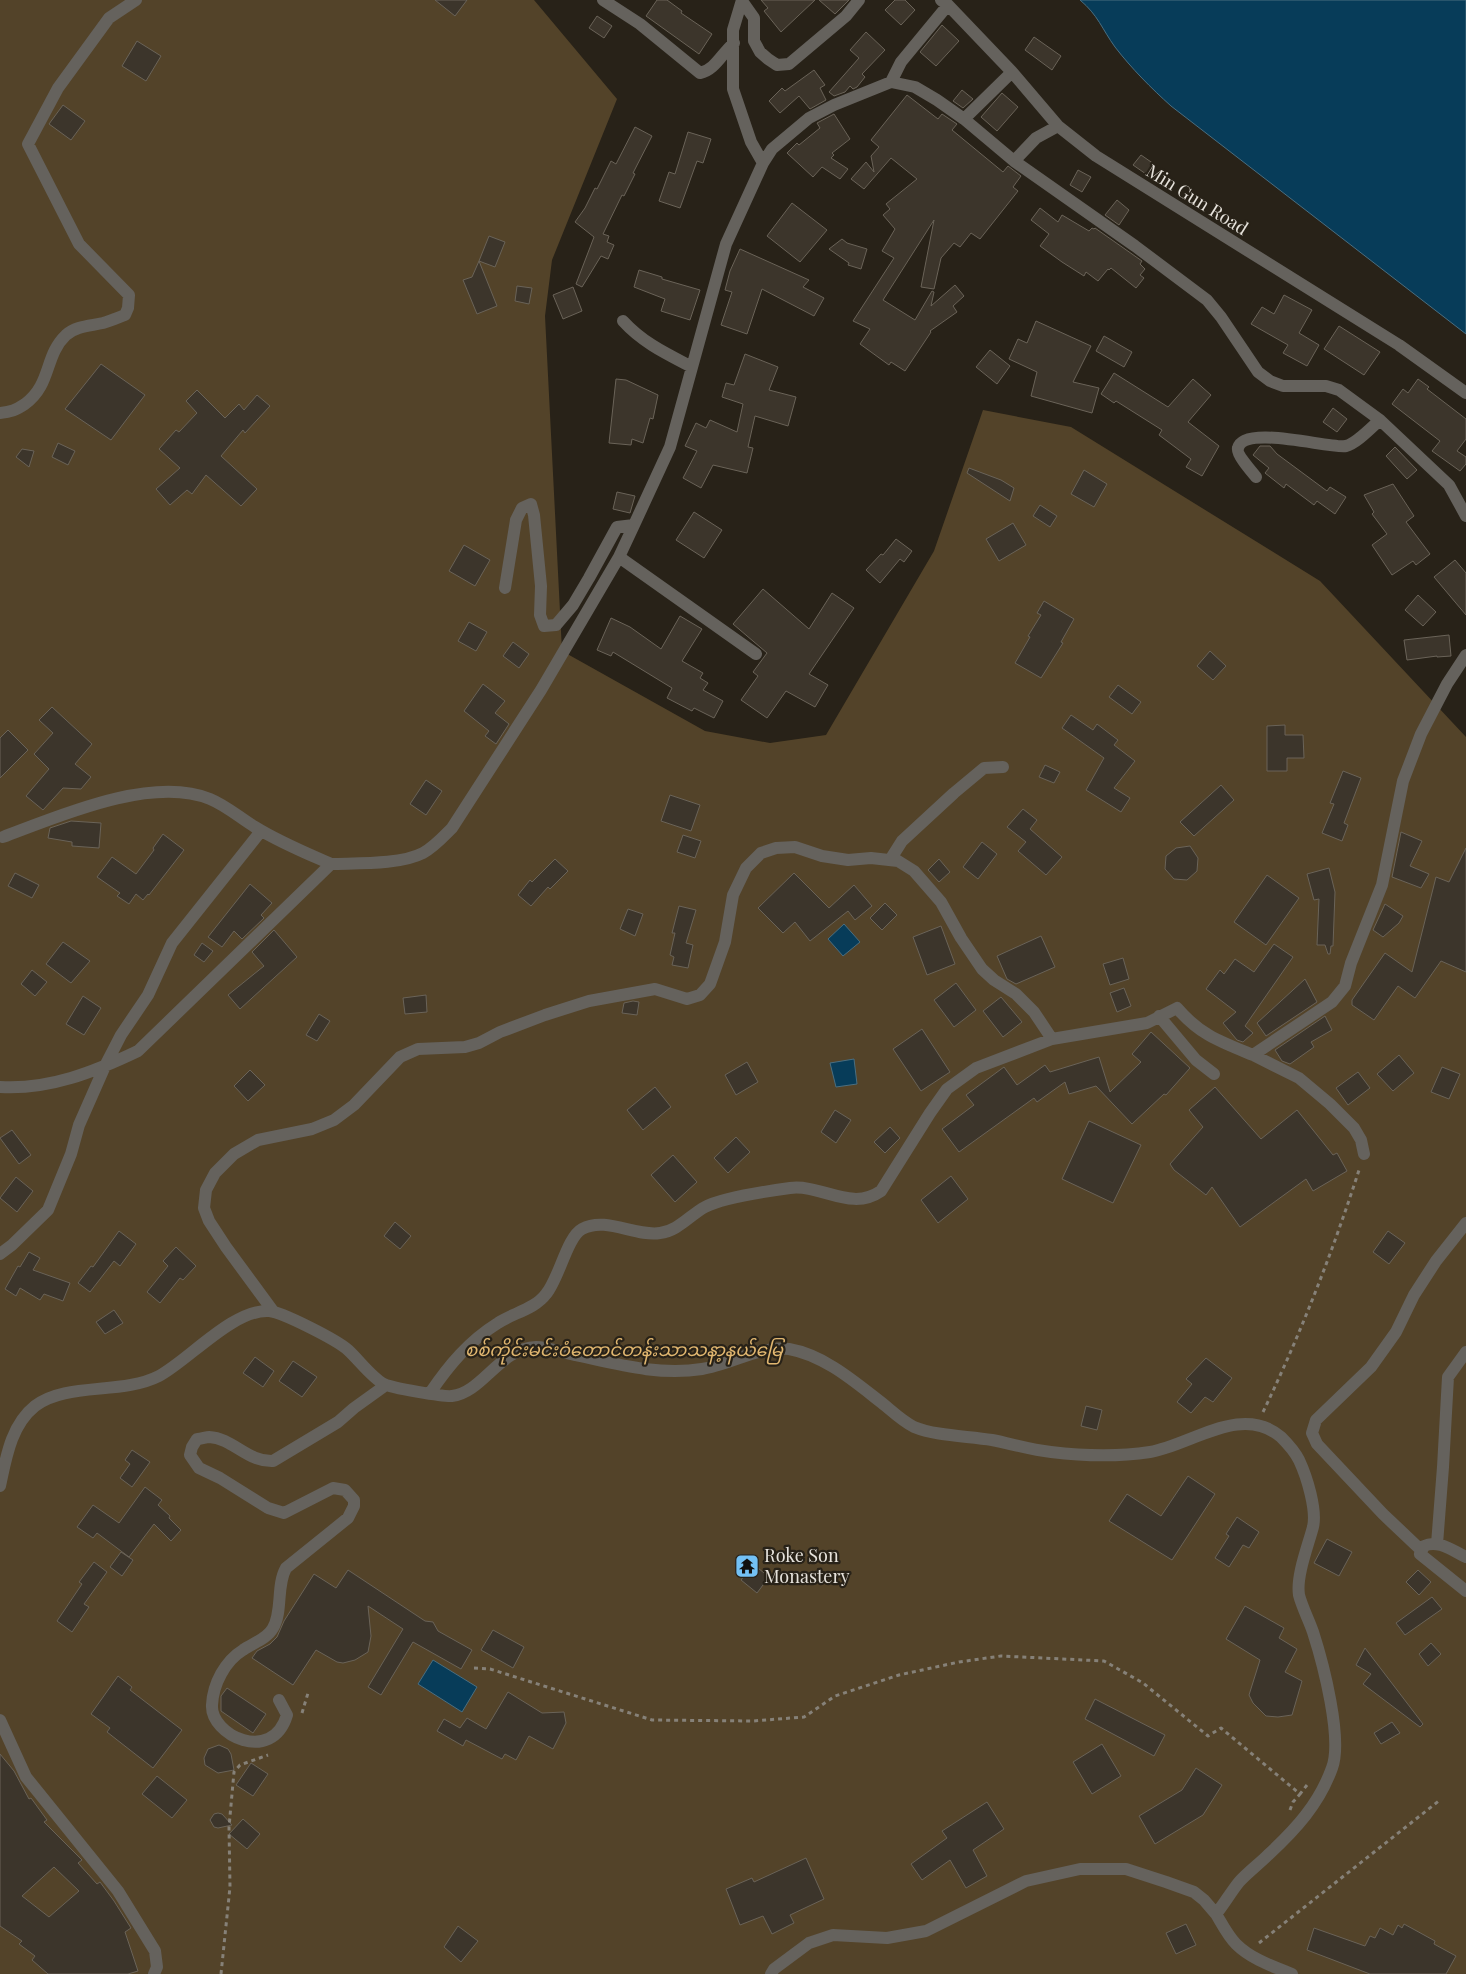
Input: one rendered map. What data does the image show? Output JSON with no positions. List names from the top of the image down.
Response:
{
  "streets": {
    "street": ["Min Gun Road"]
  },
  "parks": ["စစ်ကိုင်းမင်းဝံတောင်တန်းသာသနာ့နယ်မြေ"],
  "places": {
    "temple": ["Roke Son Monastery"]
  }
}
